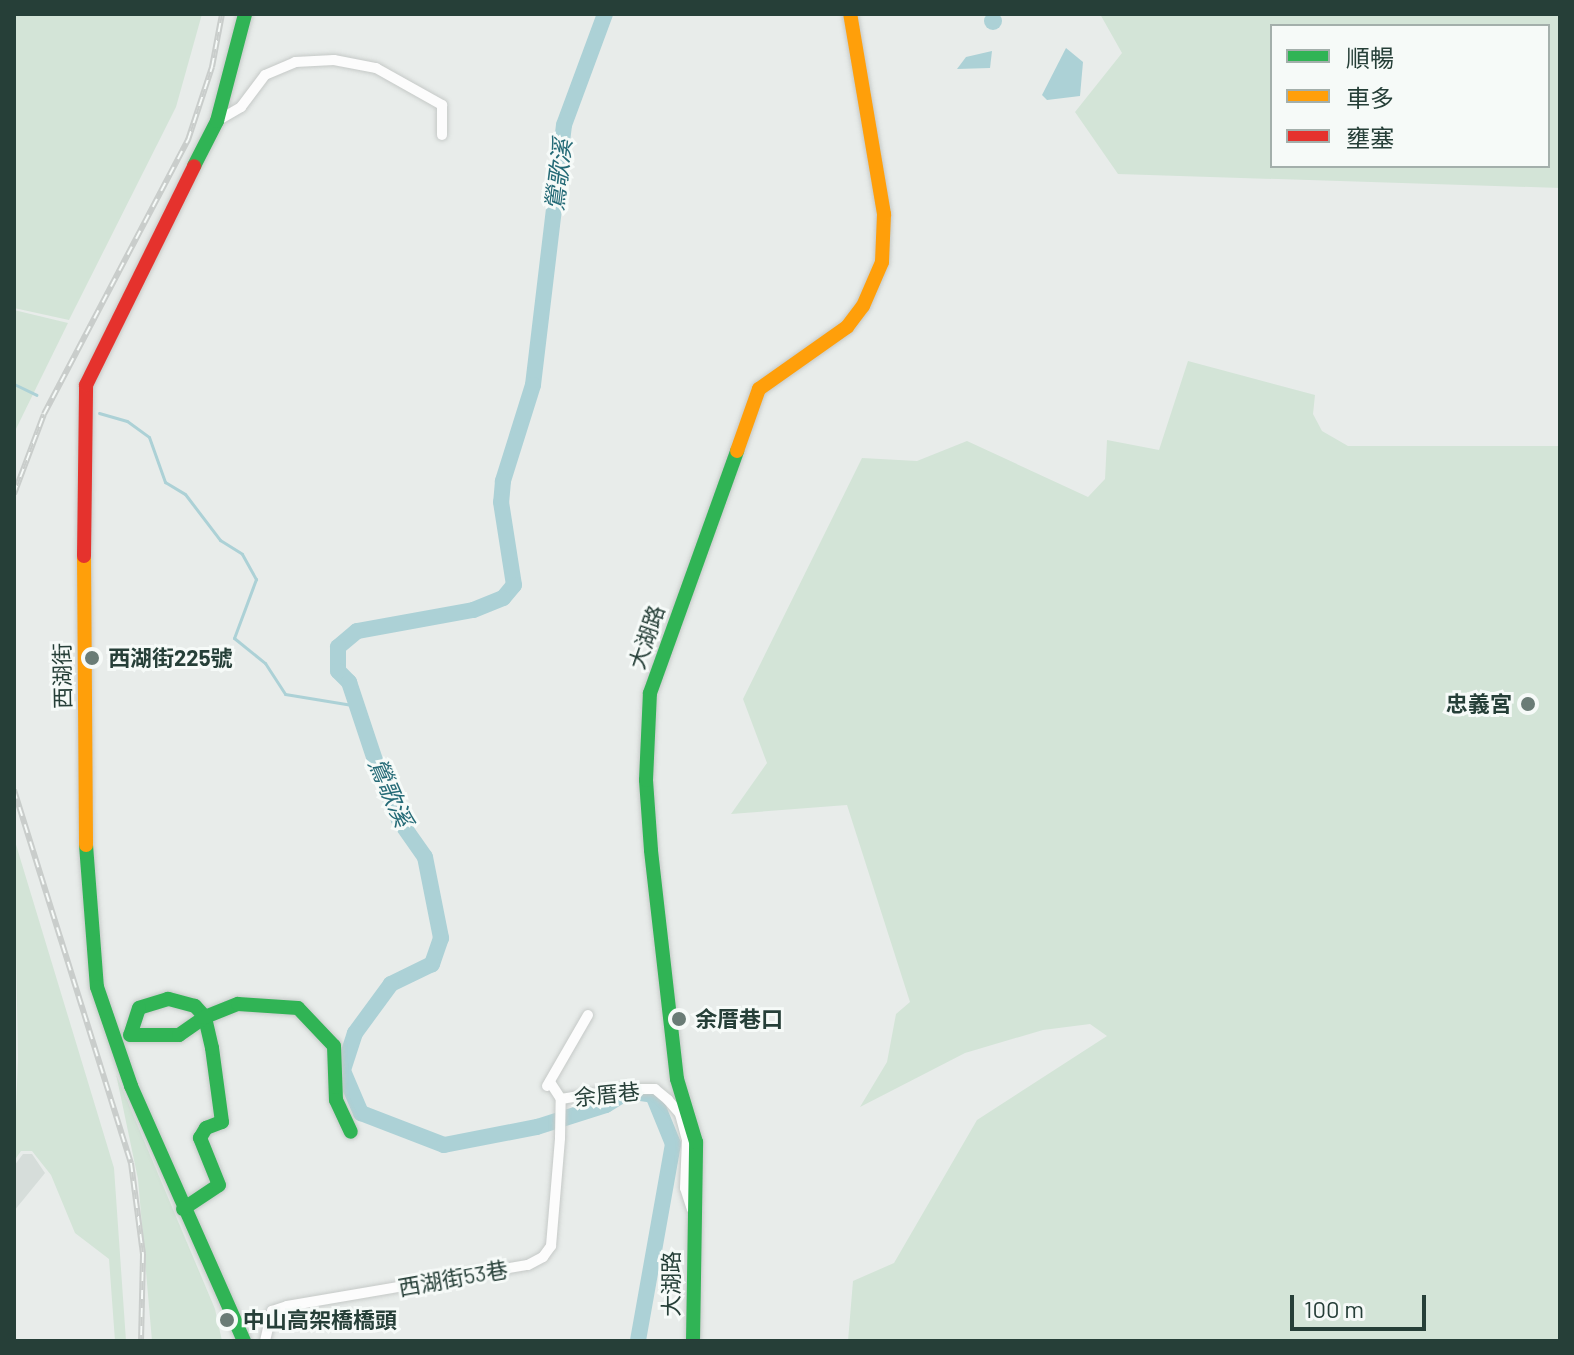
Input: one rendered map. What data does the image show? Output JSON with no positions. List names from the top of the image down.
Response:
{
  "streets": {
    "street": [
      "大湖路",
      "西湖街",
      "余厝巷",
      "西湖街53巷"
    ]
  },
  "crossings": [
    ["大湖路", "余厝巷"],
    ["余厝巷", "西湖街53巷"]
  ],
  "water": ["鶯歌溪"],
  "places": [
    "西湖街225號",
    "忠義宮",
    "余厝巷口",
    "中山高架橋橋頭"
  ],
  "legend": ["順暢", "車多", "壅塞"],
  "scale_bar": "100 m"
}
